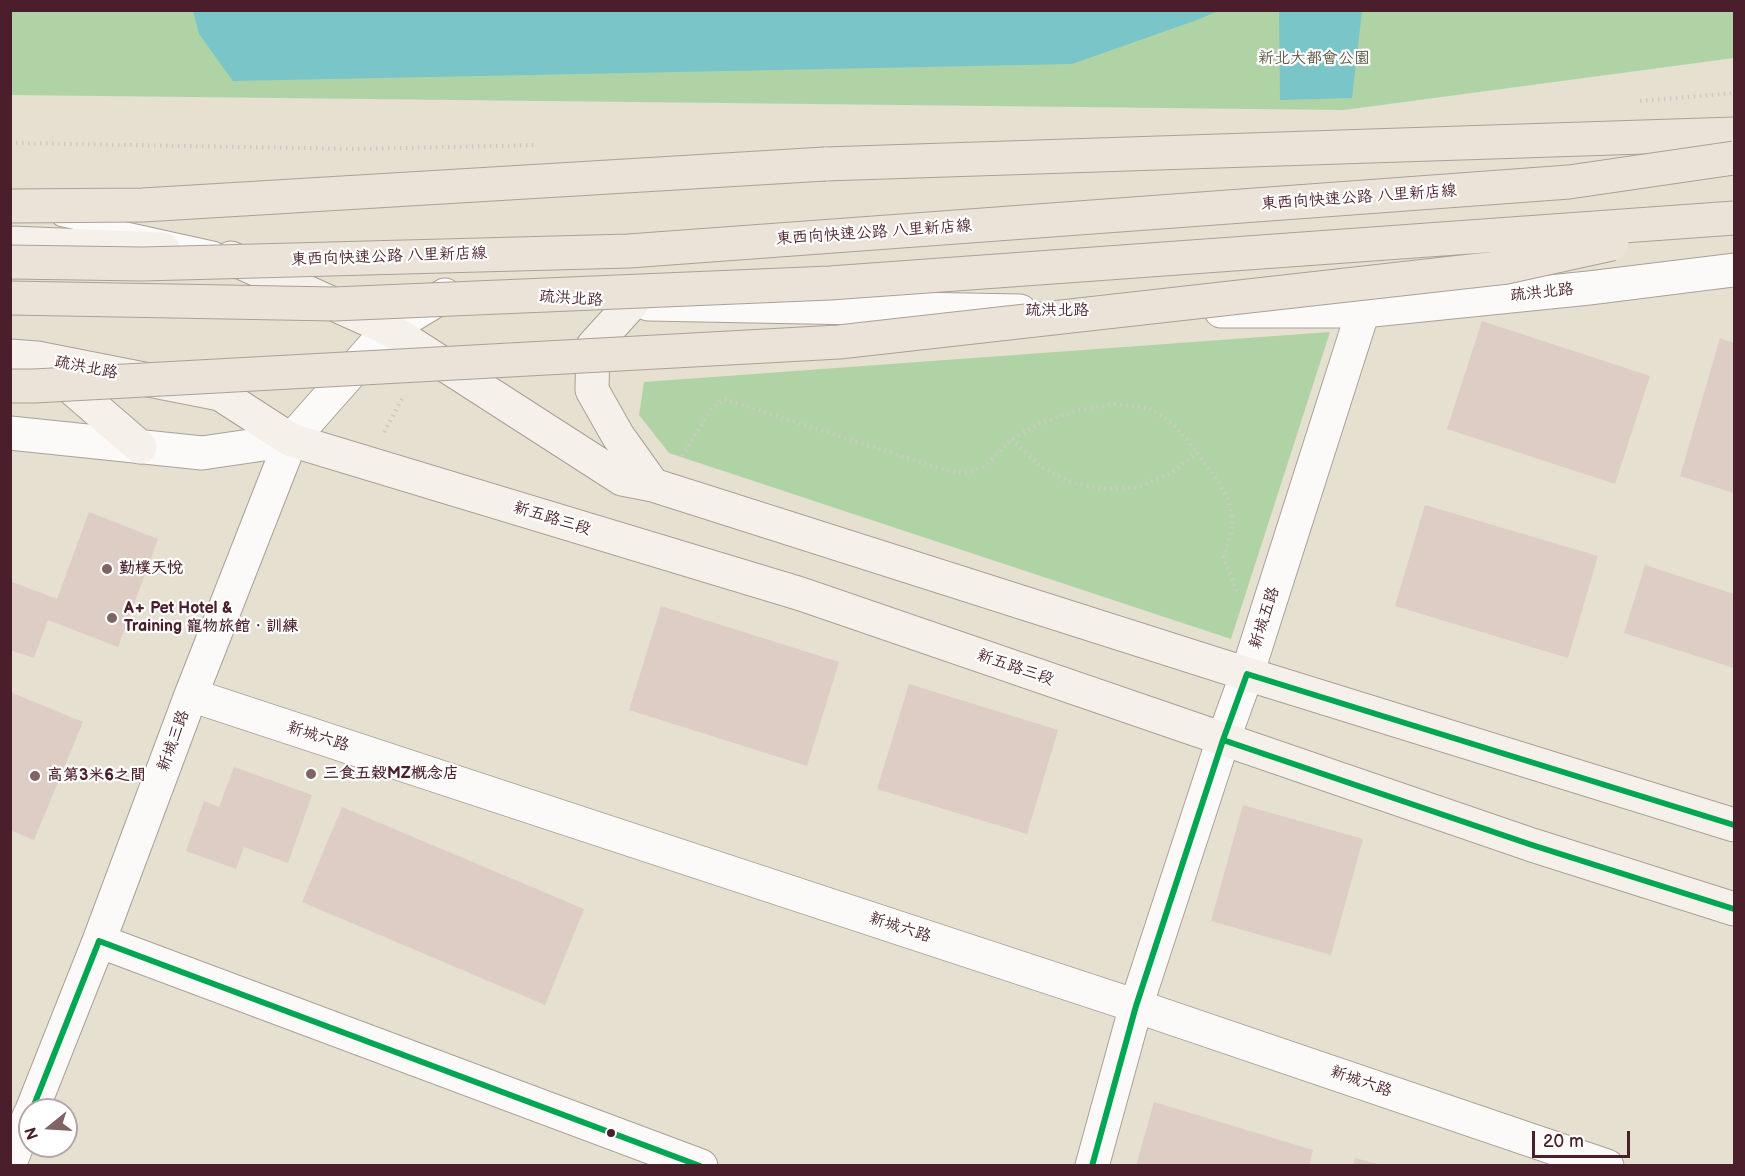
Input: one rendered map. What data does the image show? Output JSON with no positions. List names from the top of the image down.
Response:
{
  "streets": {
    "highway": ["東西向快速公路 八里新店線"],
    "street": [
      "疏洪北路",
      "新五路三段",
      "新城五路",
      "新城六路",
      "新城三路"
    ]
  },
  "crossings": [
    ["疏洪北路", "新五路三段"],
    ["疏洪北路", "新城五路"],
    ["疏洪北路", "新城三路"],
    ["新五路三段", "新城五路"],
    ["新五路三段", "新城三路"],
    ["新城五路", "新城六路"],
    ["新城六路", "新城三路"]
  ],
  "parks": ["新北大都會公園"],
  "places": [
    "勤樸天悅",
    "A+ Pet Hotel & Training 寵物旅館．訓練",
    "三食五穀MZ概念店",
    "高第3米6之間"
  ],
  "scale_bar": "20 m",
  "north": "left"
}
